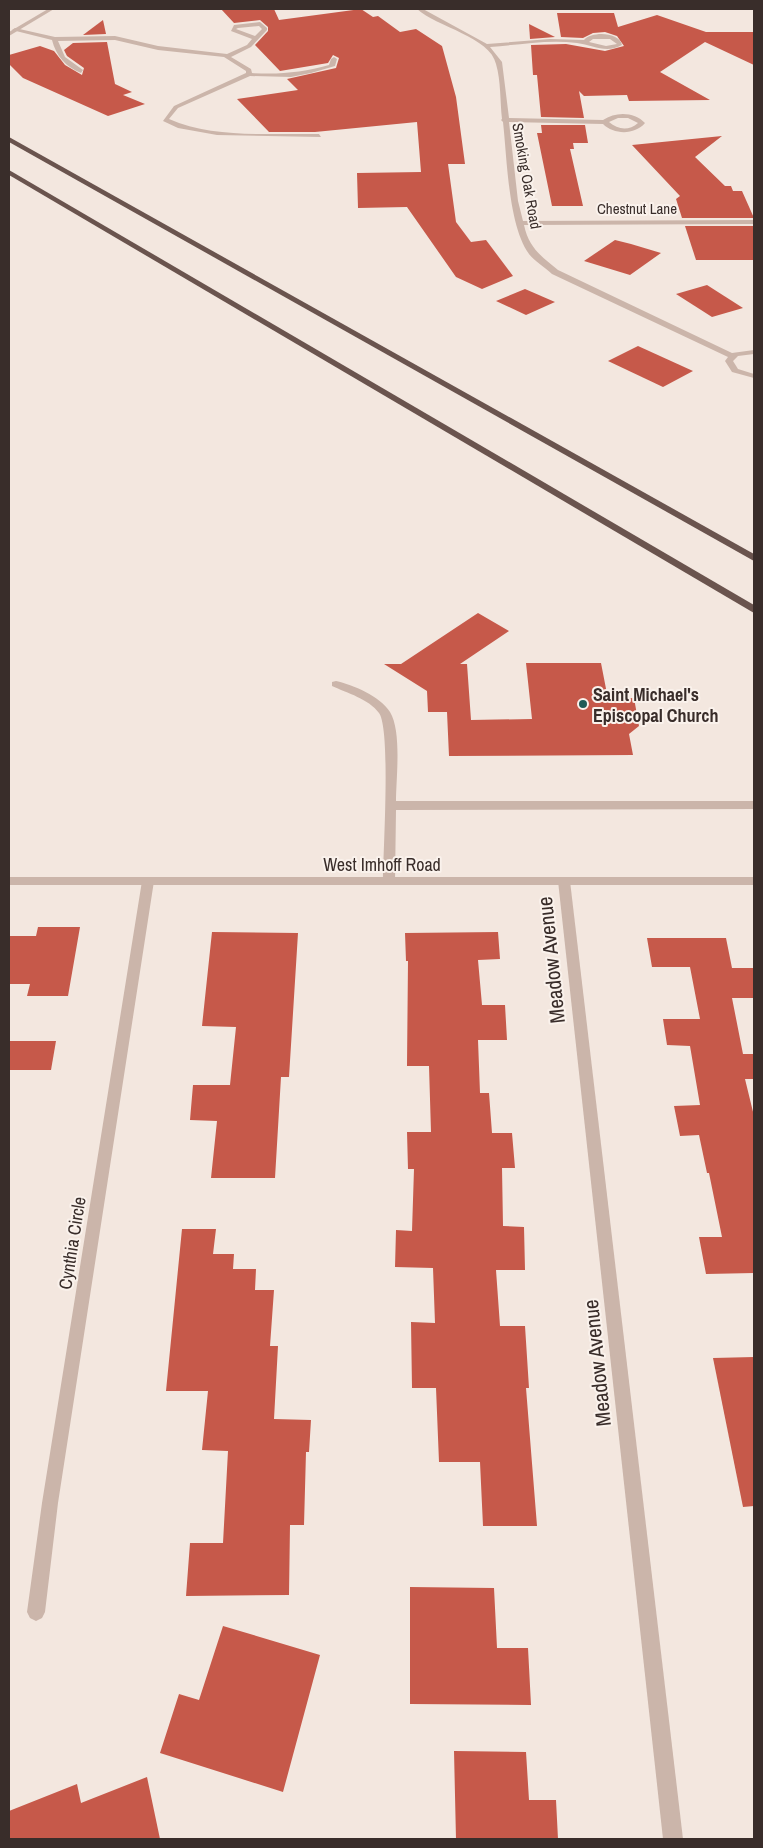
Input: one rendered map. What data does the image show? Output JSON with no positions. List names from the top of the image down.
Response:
{
  "streets": {
    "street": [
      "Smoking Oak Road",
      "Chestnut Lane",
      "West Imhoff Road",
      "Meadow Avenue",
      "Cynthia Circle"
    ]
  },
  "crossings": [
    ["Smoking Oak Road", "Chestnut Lane"],
    ["West Imhoff Road", "Meadow Avenue"],
    ["West Imhoff Road", "Cynthia Circle"]
  ],
  "places": ["Saint Michael's Episcopal Church"]
}
